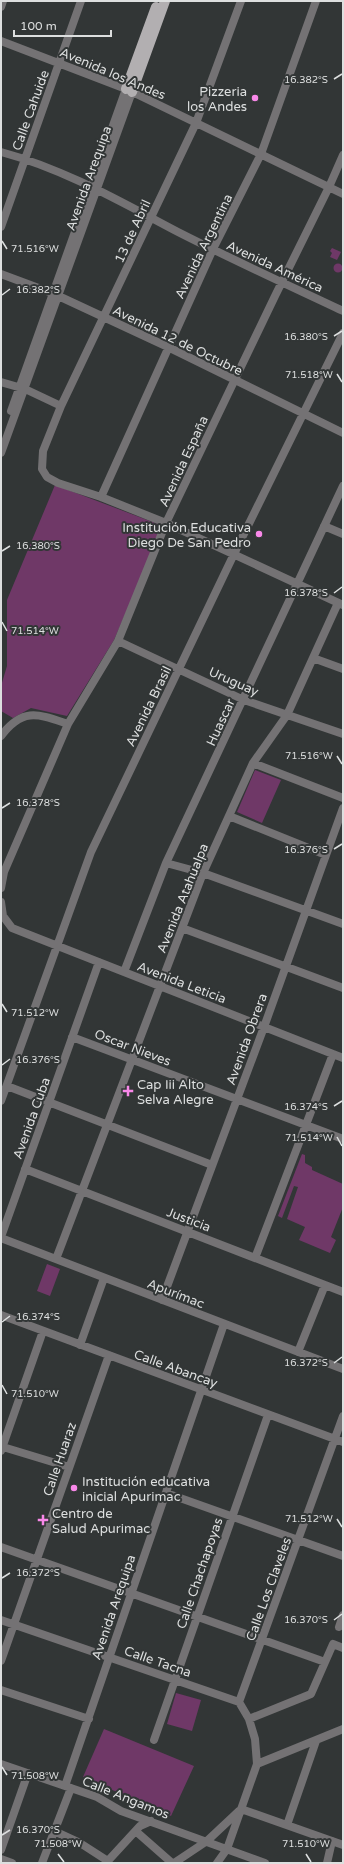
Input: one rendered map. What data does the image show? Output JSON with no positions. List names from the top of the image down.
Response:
{
  "streets": {
    "main road": ["Avenida Arequipa"],
    "street": [
      "Avenida los Andes",
      "Calle Cahuide",
      "13 de Abril",
      "Avenida Argentina",
      "Avenida América",
      "Avenida 12 de Octubre",
      "Avenida España",
      "Uruguay",
      "Avenida Brasil",
      "Huascar",
      "Avenida Atahualpa",
      "Avenida Leticia",
      "Avenida Obrera",
      "Oscar Nieves",
      "Avenida Cuba",
      "Justicia",
      "Apurímac",
      "Calle Abancay",
      "Calle Huaraz",
      "Calle Chachapoyas",
      "Calle Los Claveles",
      "Calle Tacna",
      "Calle Angamos"
    ]
  },
  "crossings": [
    ["Avenida los Andes", "Calle Cahuide"],
    ["Avenida los Andes", "Avenida Arequipa"],
    ["Avenida los Andes", "13 de Abril"],
    ["Avenida los Andes", "Avenida Argentina"],
    ["Avenida los Andes", "Avenida España"],
    ["Calle Cahuide", "Avenida América"],
    ["Avenida Arequipa", "Avenida América"],
    ["Avenida Arequipa", "Avenida 12 de Octubre"],
    ["Avenida Arequipa", "Apurímac"],
    ["Avenida Arequipa", "Calle Abancay"],
    ["Avenida Arequipa", "Calle Tacna"],
    ["Avenida Arequipa", "Calle Angamos"],
    ["13 de Abril", "Avenida Argentina"],
    ["13 de Abril", "Avenida América"],
    ["13 de Abril", "Avenida 12 de Octubre"],
    ["Avenida Argentina", "Avenida América"],
    ["Avenida Argentina", "Avenida 12 de Octubre"],
    ["Avenida América", "Avenida España"],
    ["Avenida 12 de Octubre", "Avenida España"],
    ["Avenida 12 de Octubre", "Avenida Brasil"],
    ["Avenida España", "Uruguay"],
    ["Uruguay", "Avenida Brasil"],
    ["Uruguay", "Huascar"],
    ["Uruguay", "Avenida Atahualpa"],
    ["Avenida Brasil", "Avenida Leticia"],
    ["Huascar", "Avenida Leticia"],
    ["Avenida Atahualpa", "Avenida Leticia"],
    ["Avenida Atahualpa", "Oscar Nieves"],
    ["Avenida Atahualpa", "Justicia"],
    ["Avenida Atahualpa", "Apurímac"],
    ["Avenida Leticia", "Avenida Obrera"],
    ["Avenida Leticia", "Avenida Cuba"],
    ["Avenida Obrera", "Oscar Nieves"],
    ["Avenida Obrera", "Justicia"],
    ["Avenida Obrera", "Apurímac"],
    ["Oscar Nieves", "Avenida Cuba"],
    ["Avenida Cuba", "Justicia"],
    ["Avenida Cuba", "Apurímac"],
    ["Calle Abancay", "Calle Huaraz"],
    ["Calle Abancay", "Calle Chachapoyas"],
    ["Calle Abancay", "Calle Los Claveles"],
    ["Calle Huaraz", "Calle Tacna"],
    ["Calle Chachapoyas", "Calle Tacna"],
    ["Calle Los Claveles", "Calle Tacna"]
  ],
  "places": {
    "other": ["Pizzeria los Andes", "Institución Educativa Diego De San Pedro", "Institución educativa inicial Apurimac"],
    "health": ["Cap Iii Alto Selva Alegre", "Centro de Salud Apurimac"]
  },
  "scale_bar": "100 m",
  "coordinates": [
    "16.382°S",
    "71.516°W",
    "16.380°S",
    "71.518°W",
    "16.378°S",
    "71.514°W",
    "16.376°S",
    "71.512°W",
    "16.374°S",
    "16.372°S",
    "71.510°W",
    "16.370°S",
    "71.508°W"
  ]
}
